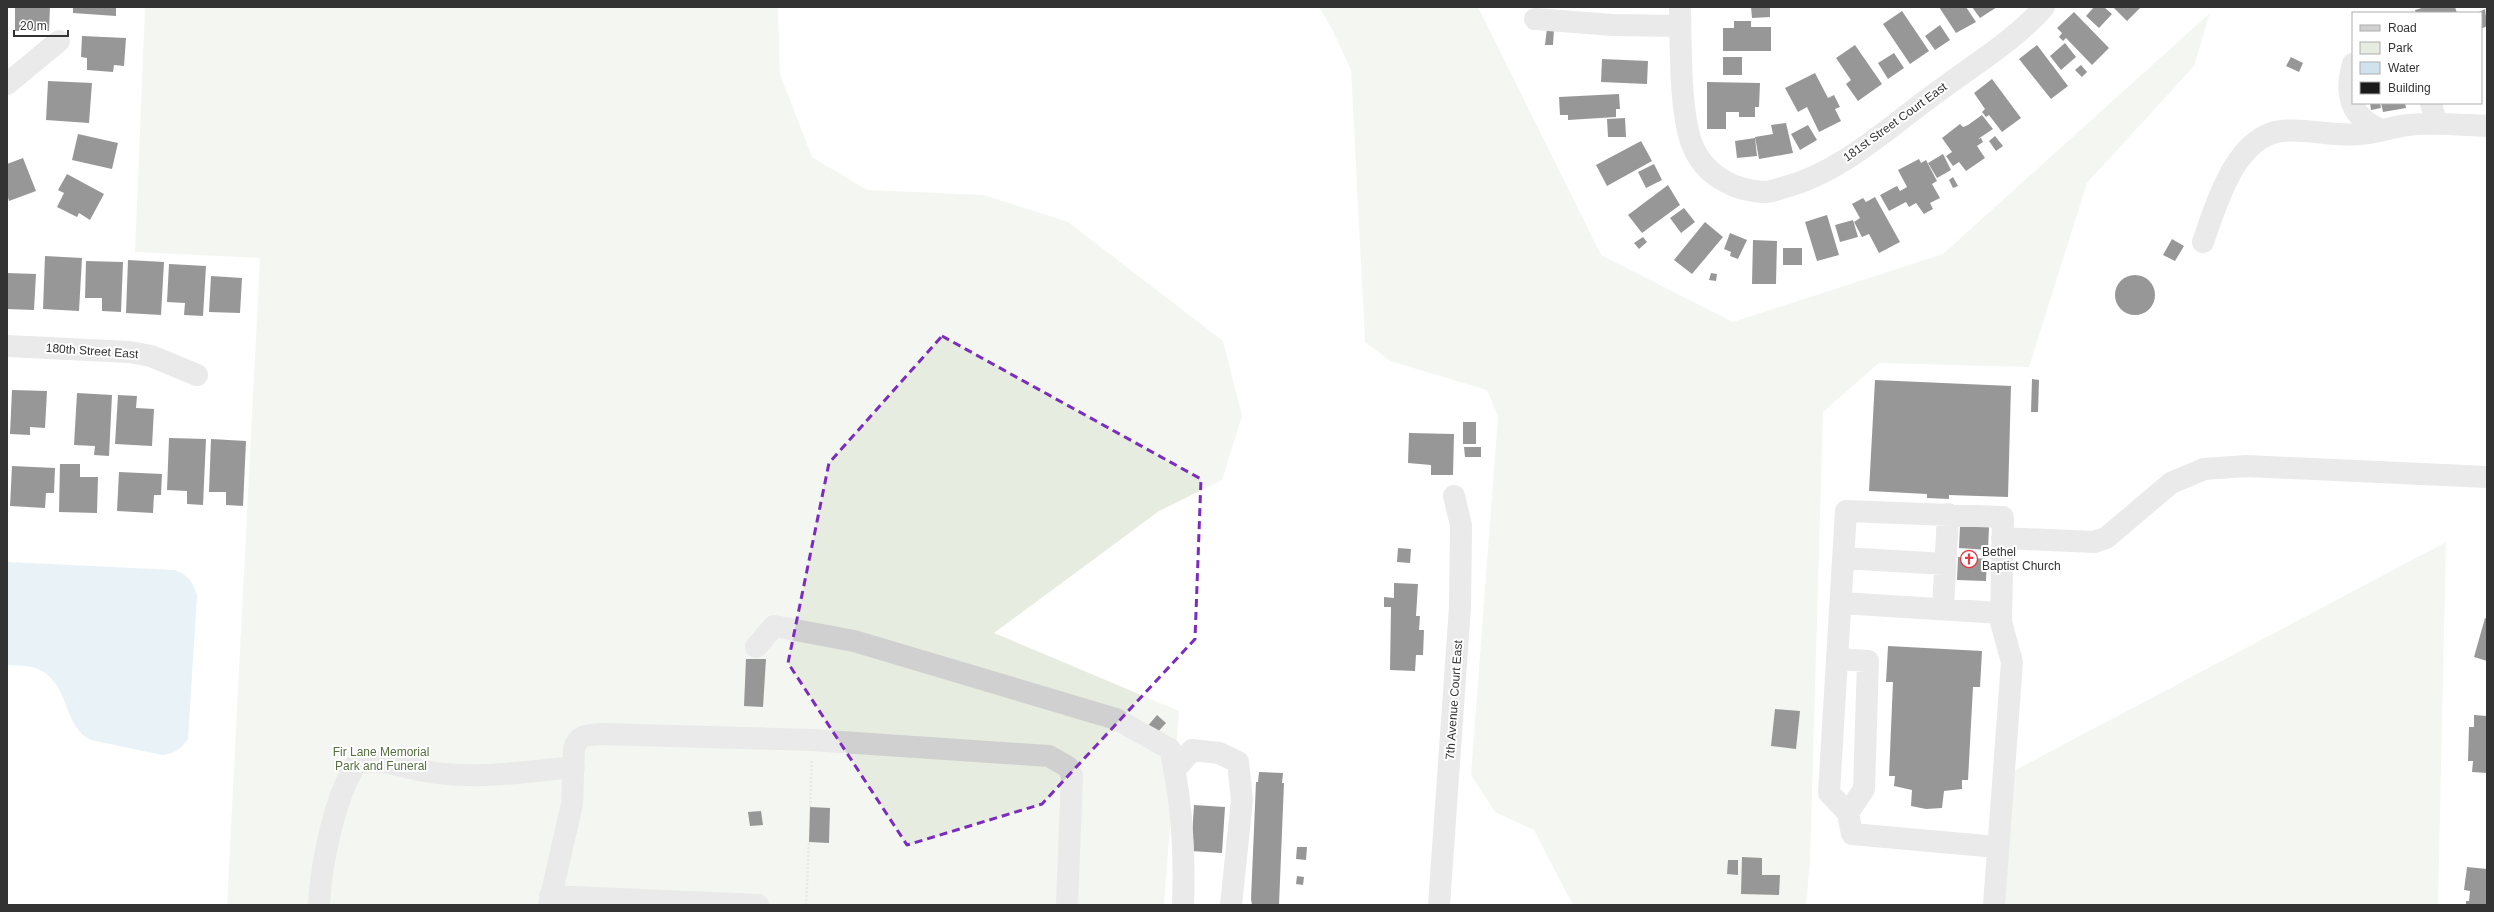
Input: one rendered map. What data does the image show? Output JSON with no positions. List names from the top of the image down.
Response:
{
  "streets": {
    "street": ["181st Street Court East", "180th Street East", "7th Avenue Court East"]
  },
  "parks": ["Fir Lane Memorial Park and Funeral"],
  "places": {
    "church": ["Bethel Baptist Church"]
  },
  "legend": [
    "Road",
    "Park",
    "Water",
    "Building"
  ],
  "scale_bar": "20 m"
}
